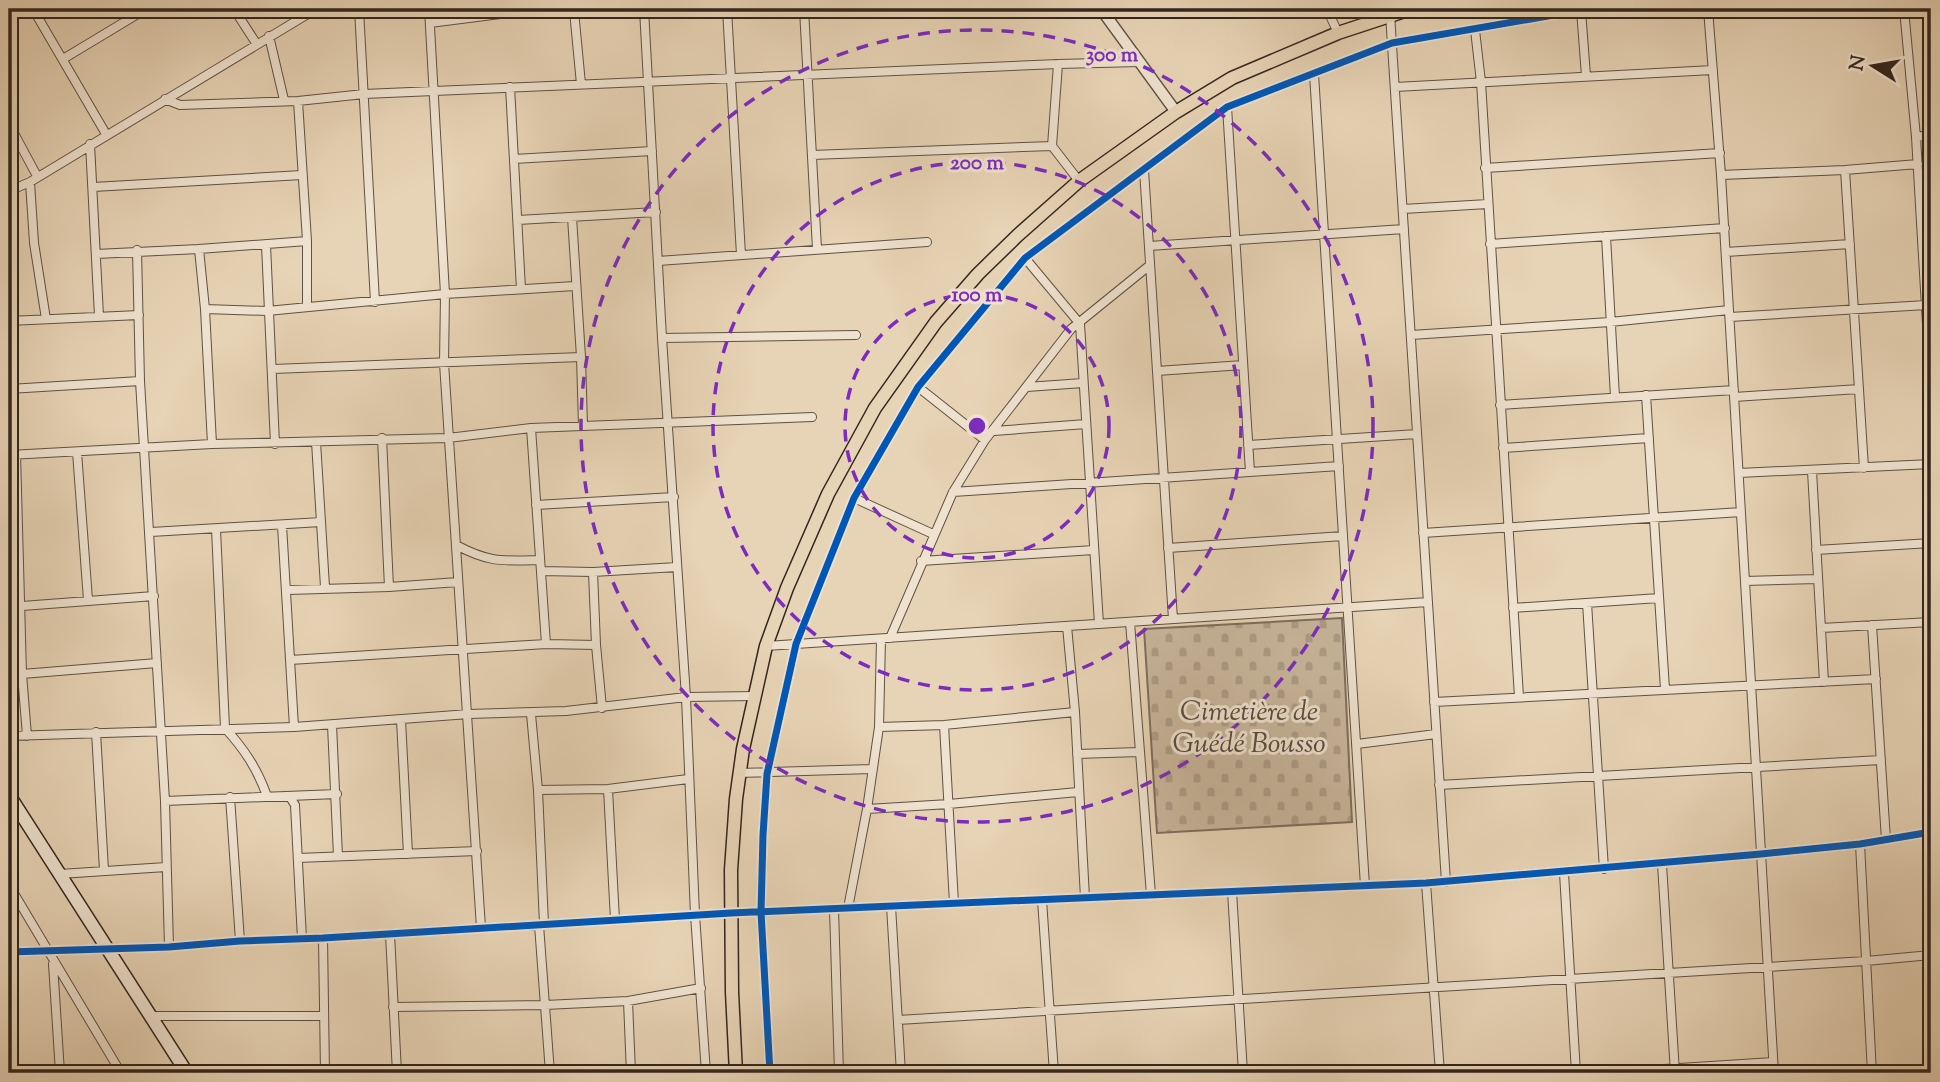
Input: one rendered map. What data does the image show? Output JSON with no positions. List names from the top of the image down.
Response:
{
  "parks": ["Cimetière de Guédé Bousso"],
  "north": "left",
  "rings": ["300 m", "200 m", "100 m"]
}
